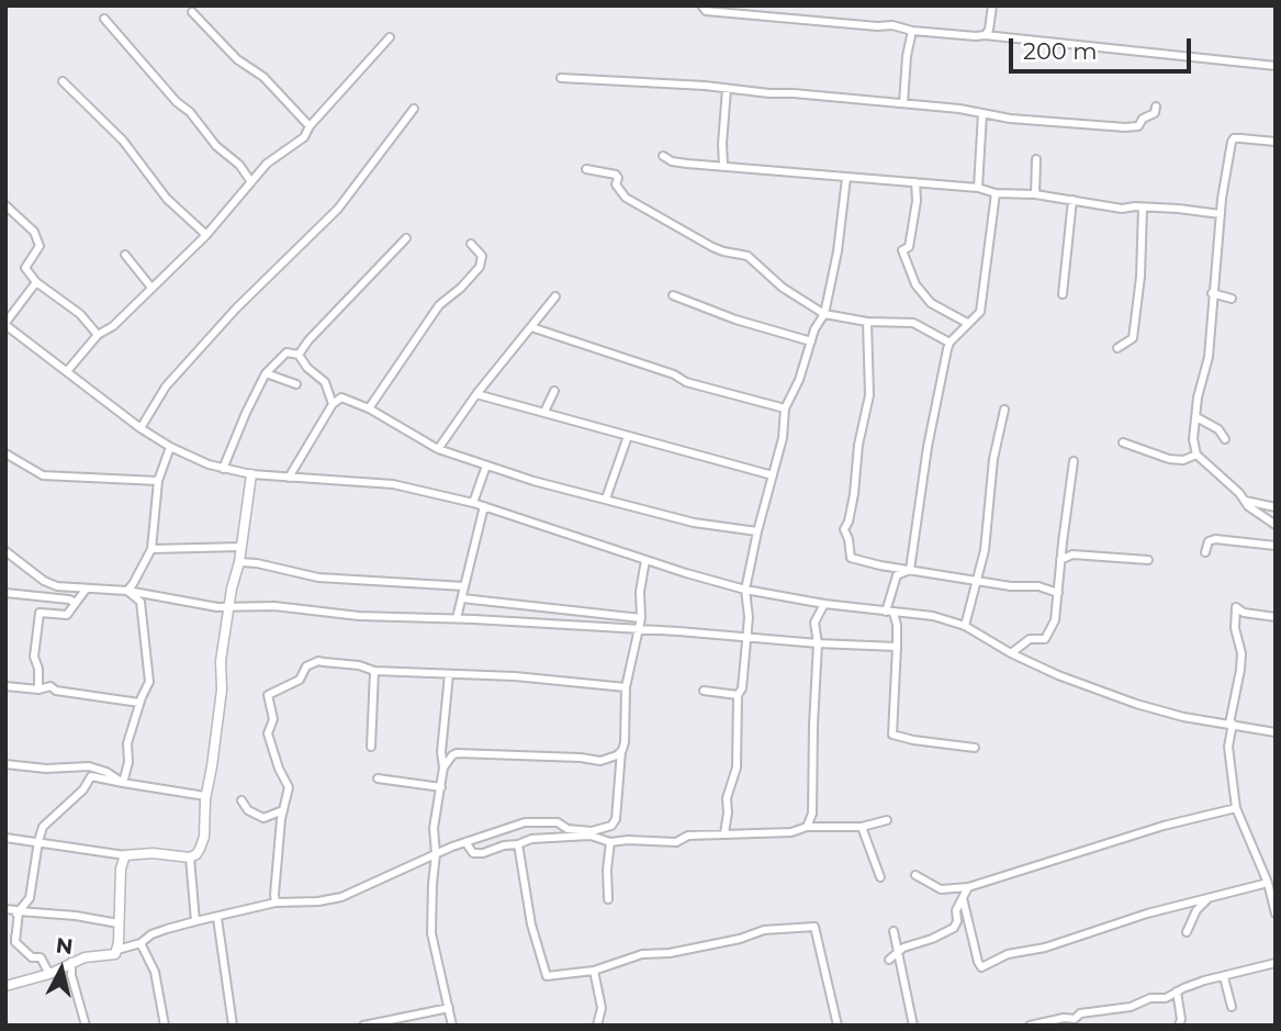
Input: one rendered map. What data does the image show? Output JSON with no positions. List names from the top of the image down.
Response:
{
  "scale_bar": "200 m",
  "north": "top"
}
